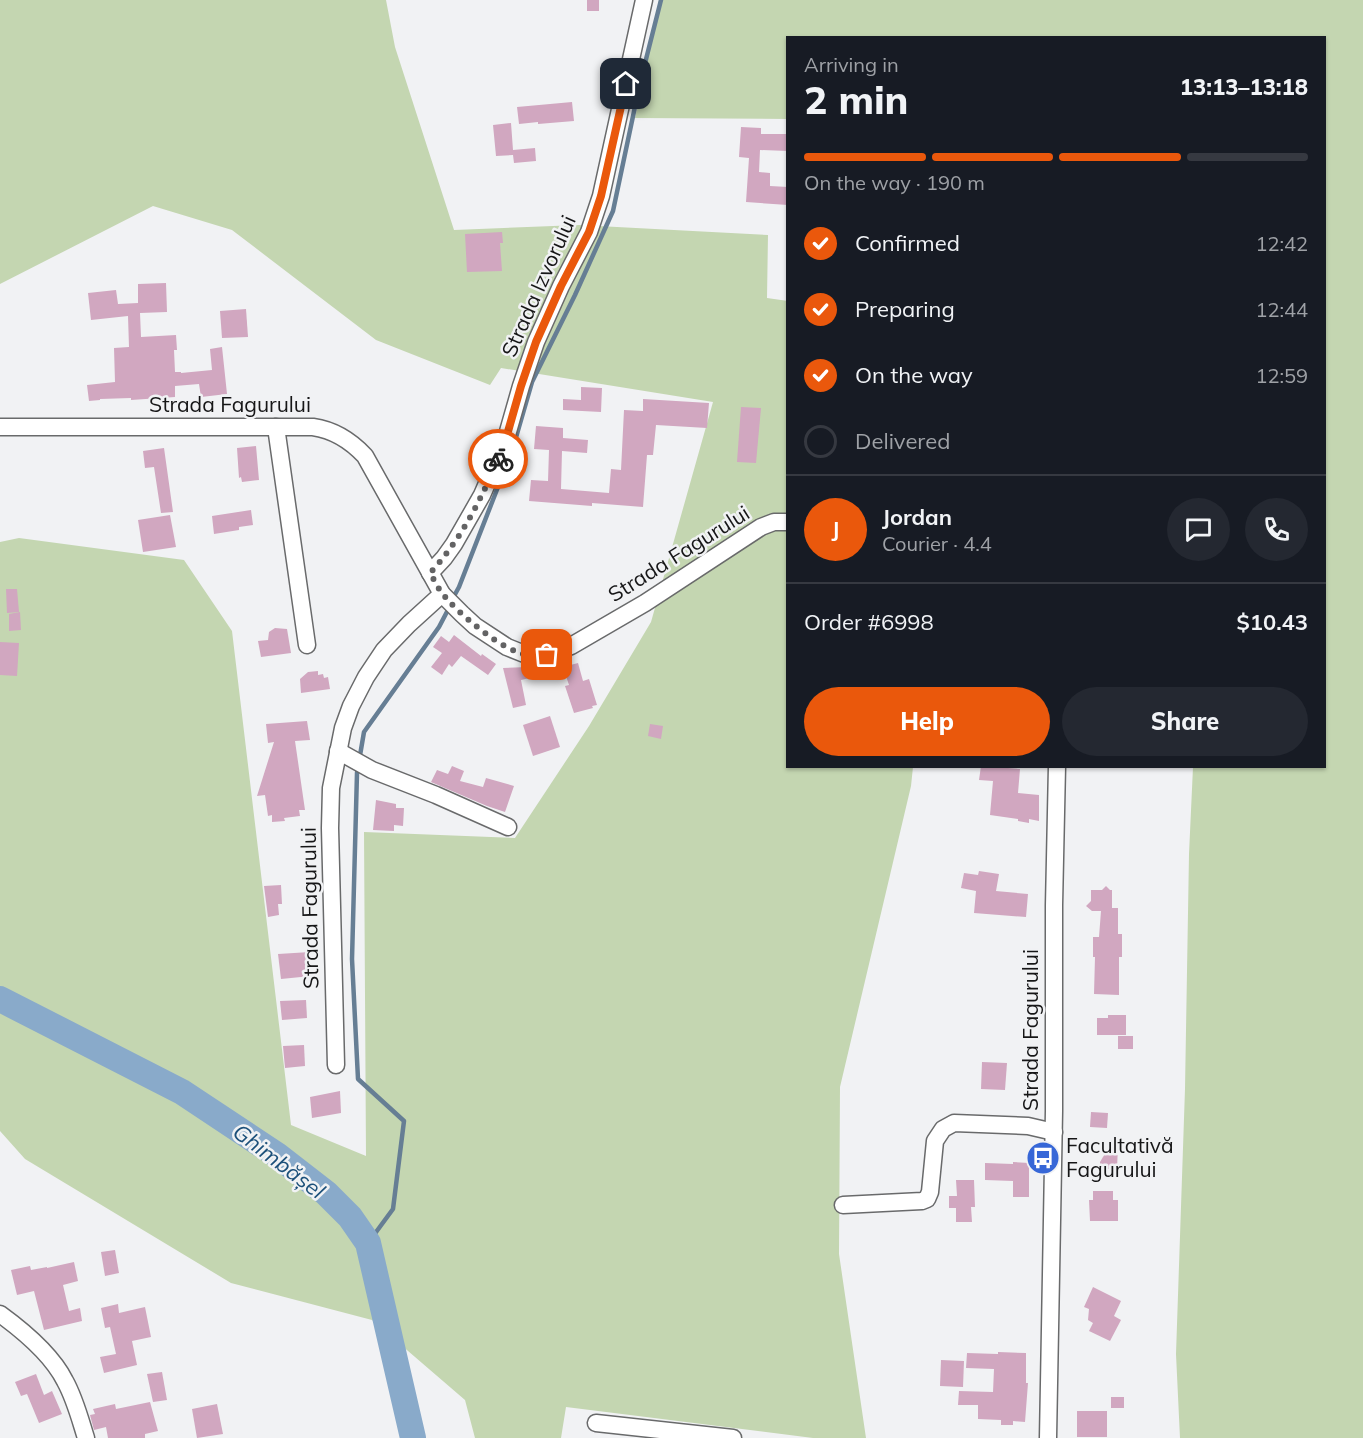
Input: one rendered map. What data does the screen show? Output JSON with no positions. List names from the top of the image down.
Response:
{
  "streets": {
    "street": ["Strada Izvorului", "Strada Fagurului"]
  },
  "crossings": [
    ["Strada Izvorului", "Strada Fagurului"]
  ],
  "water": ["Ghimbășel"],
  "places": {
    "bus stop": ["Facultativă Fagurului"]
  },
  "page": {
    "heading": ["2 min", "Arriving in", "13:13–13:18"],
    "panel": [
      "Jordan",
      "Courier · 4.4",
      "Order #6998",
      "$10.43"
    ],
    "bar": "On the way · 190 m",
    "list": [
      ["Confirmed", "12:42"],
      ["Preparing", "12:44"],
      ["On the way", "12:59"],
      "Delivered"
    ],
    "round": "J",
    "buttons": ["Help", "Share"]
  }
}
